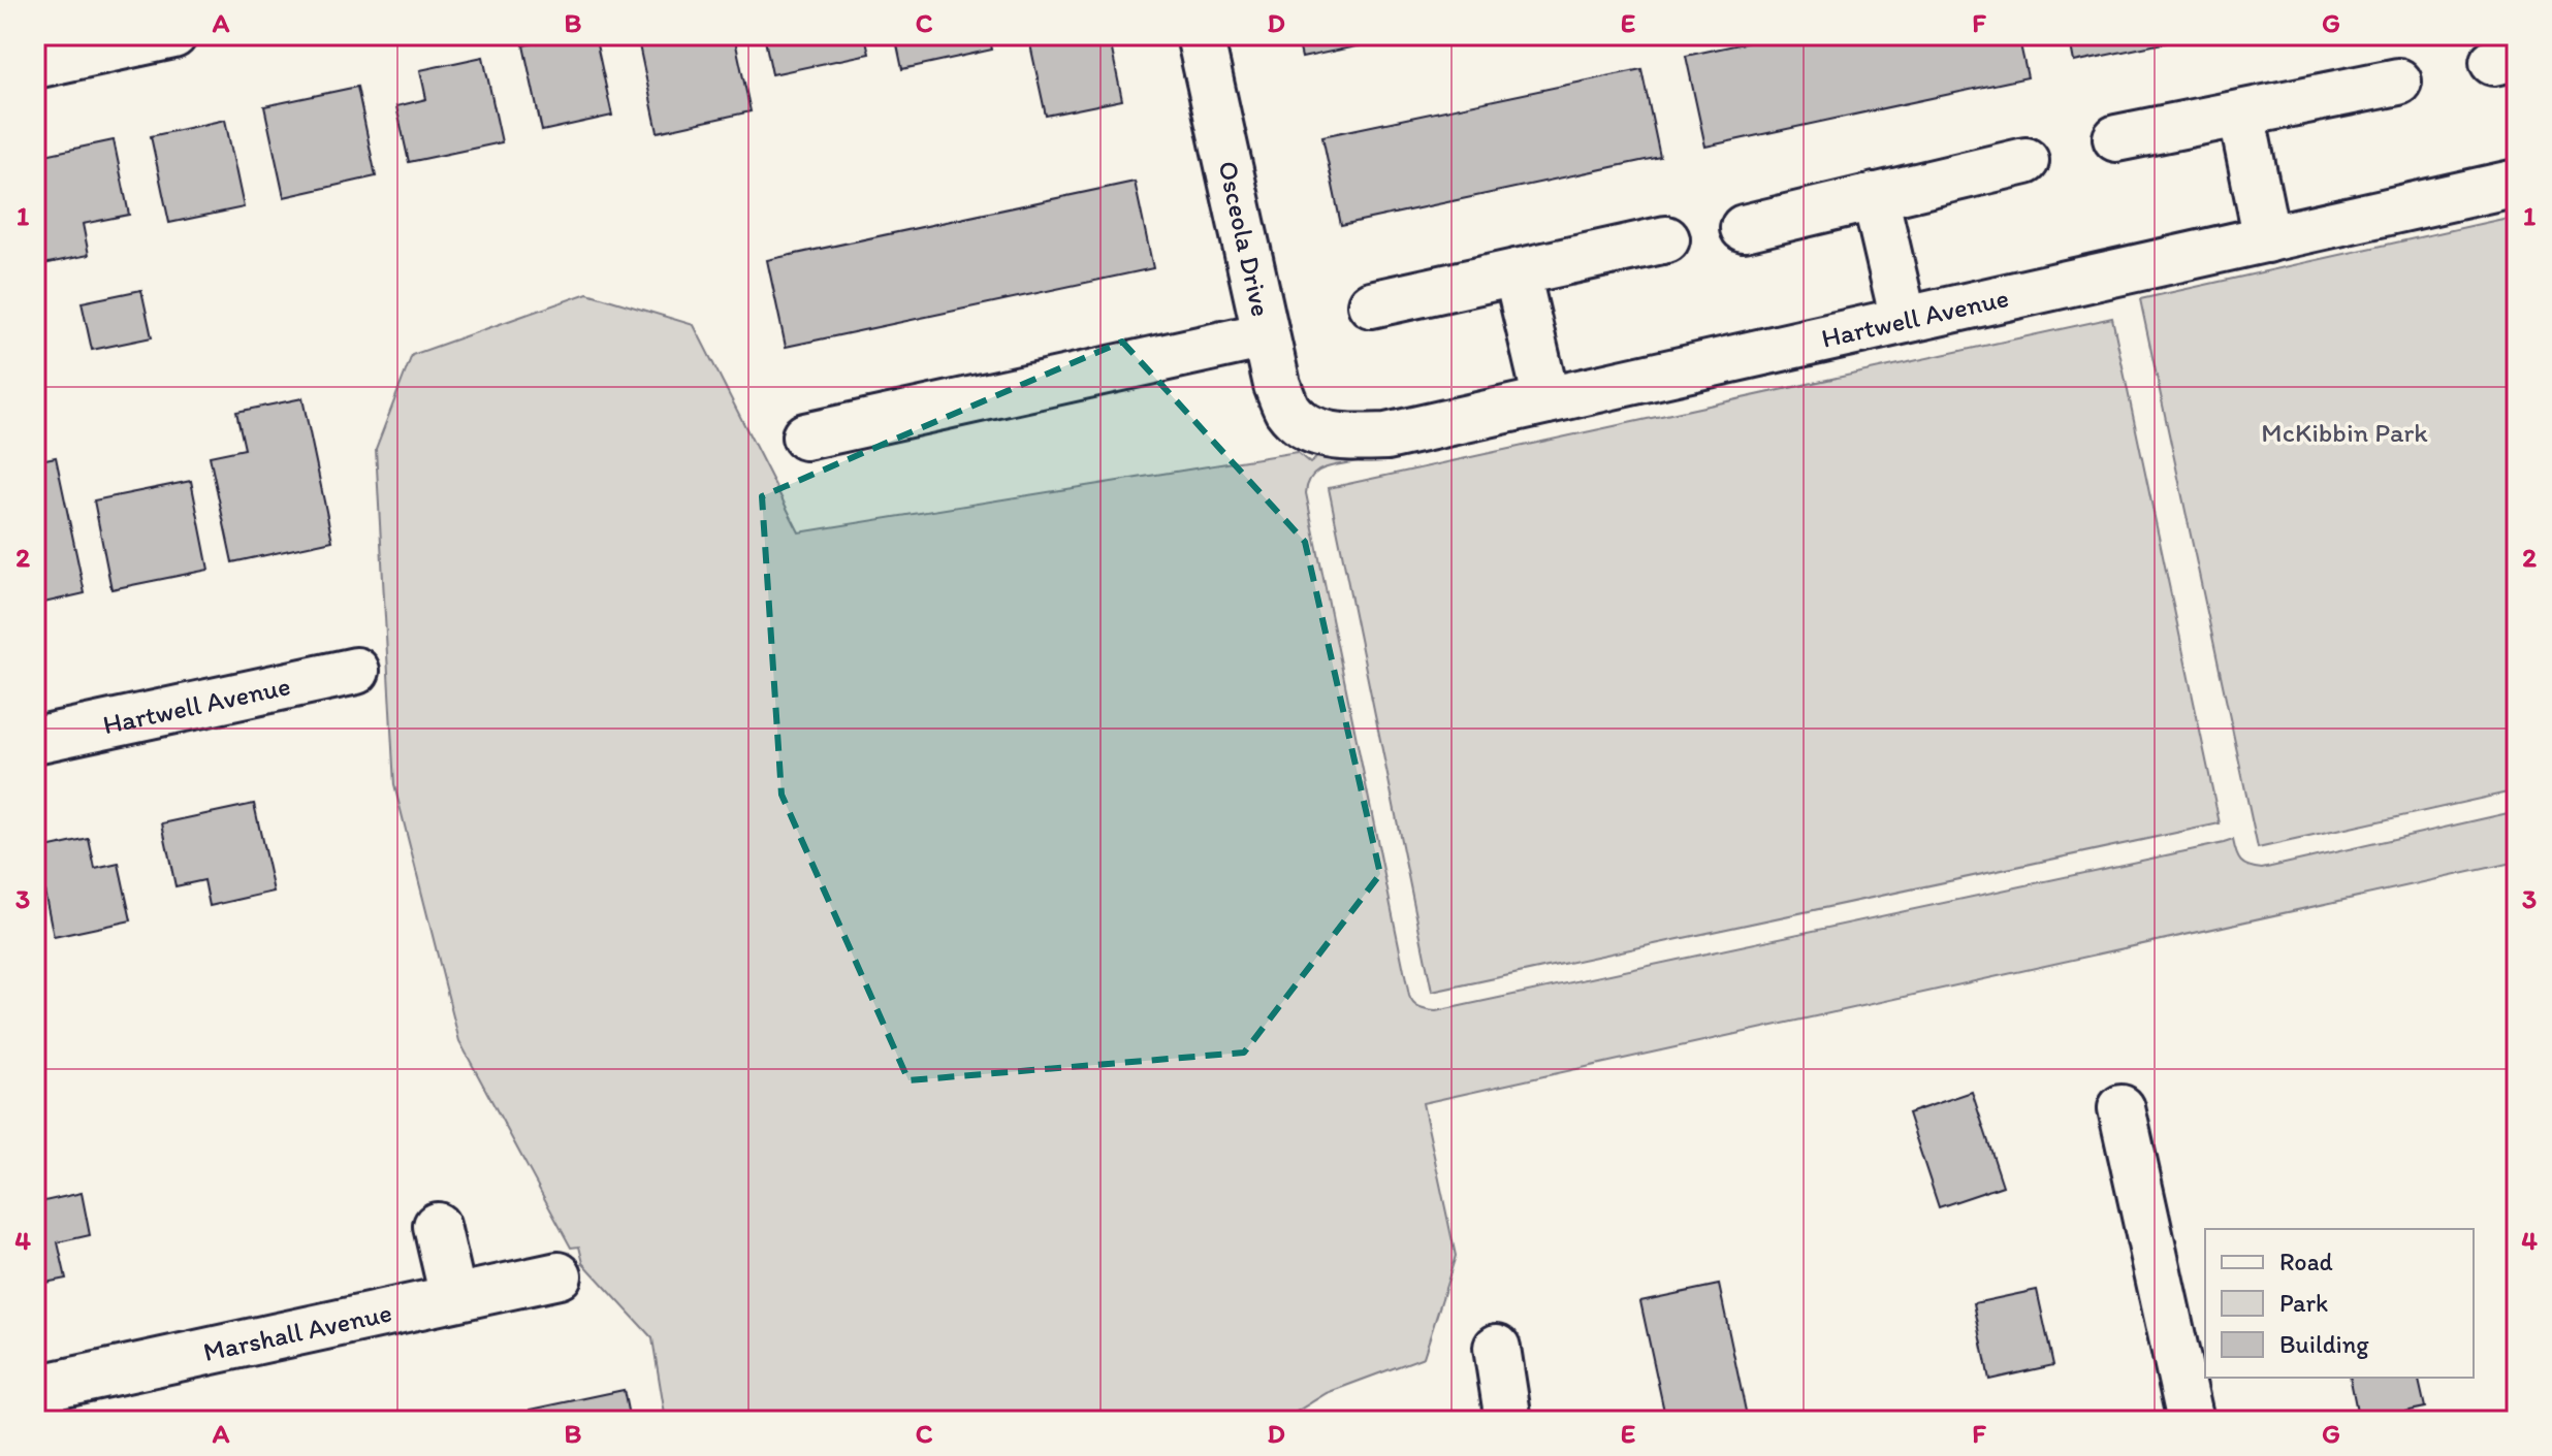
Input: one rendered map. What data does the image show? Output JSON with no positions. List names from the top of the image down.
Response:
{
  "streets": {
    "street": ["Osceola Drive", "Hartwell Avenue", "Marshall Avenue"]
  },
  "crossings": [
    ["Osceola Drive", "Hartwell Avenue"]
  ],
  "parks": ["McKibbin Park"],
  "legend": ["Road", "Park", "Building"],
  "grid": {
    "columns": [
      "A",
      "B",
      "C",
      "D",
      "E",
      "F",
      "G"
    ],
    "rows": [
      "1",
      "2",
      "3",
      "4"
    ]
  }
}
